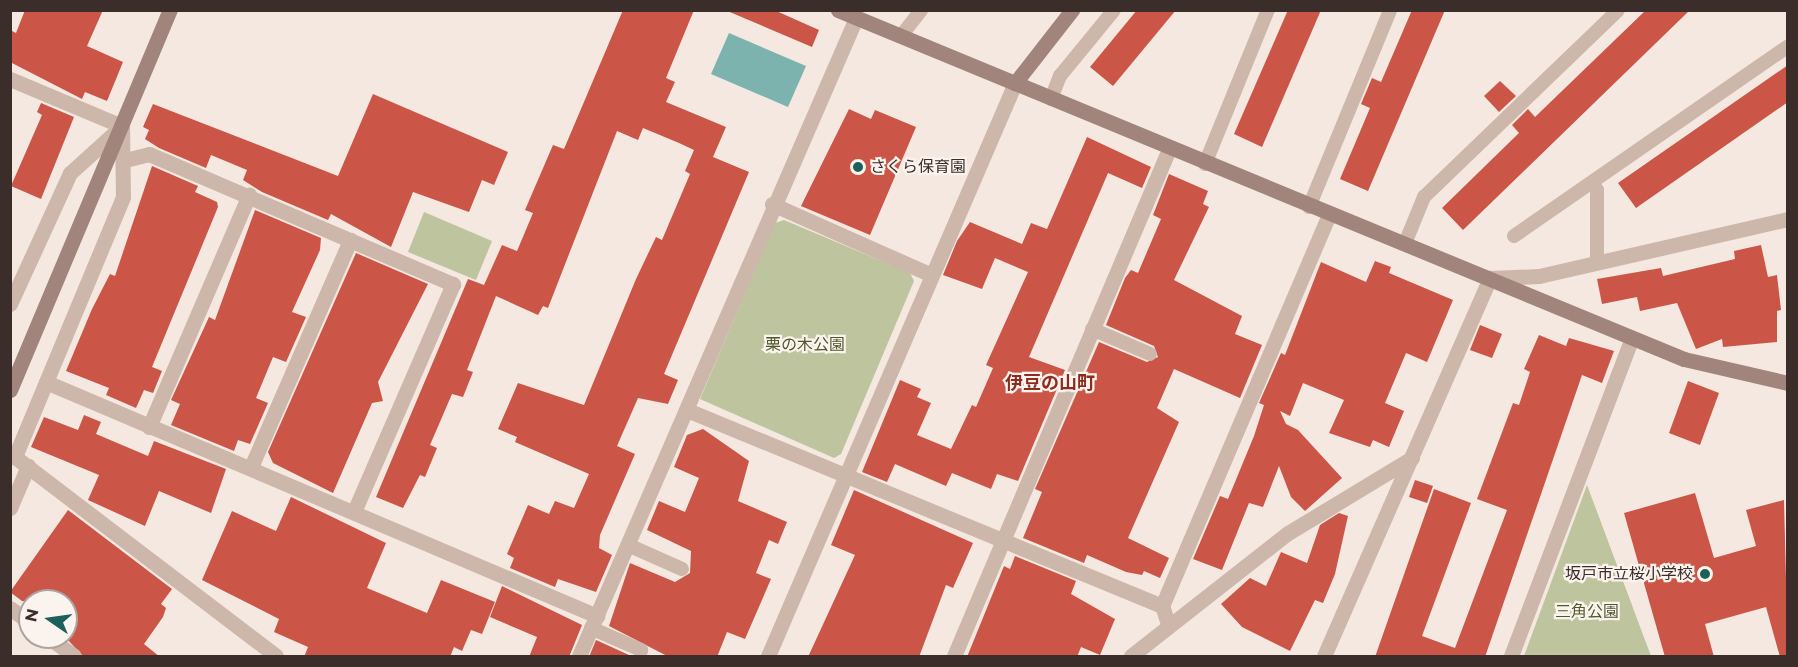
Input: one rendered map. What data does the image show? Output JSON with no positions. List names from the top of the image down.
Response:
{
  "districts": ["伊豆の山町"],
  "parks": ["栗の木公園", "三角公園"],
  "places": ["さくら保育園", "坂戸市立桜小学校"],
  "north": "left"
}
